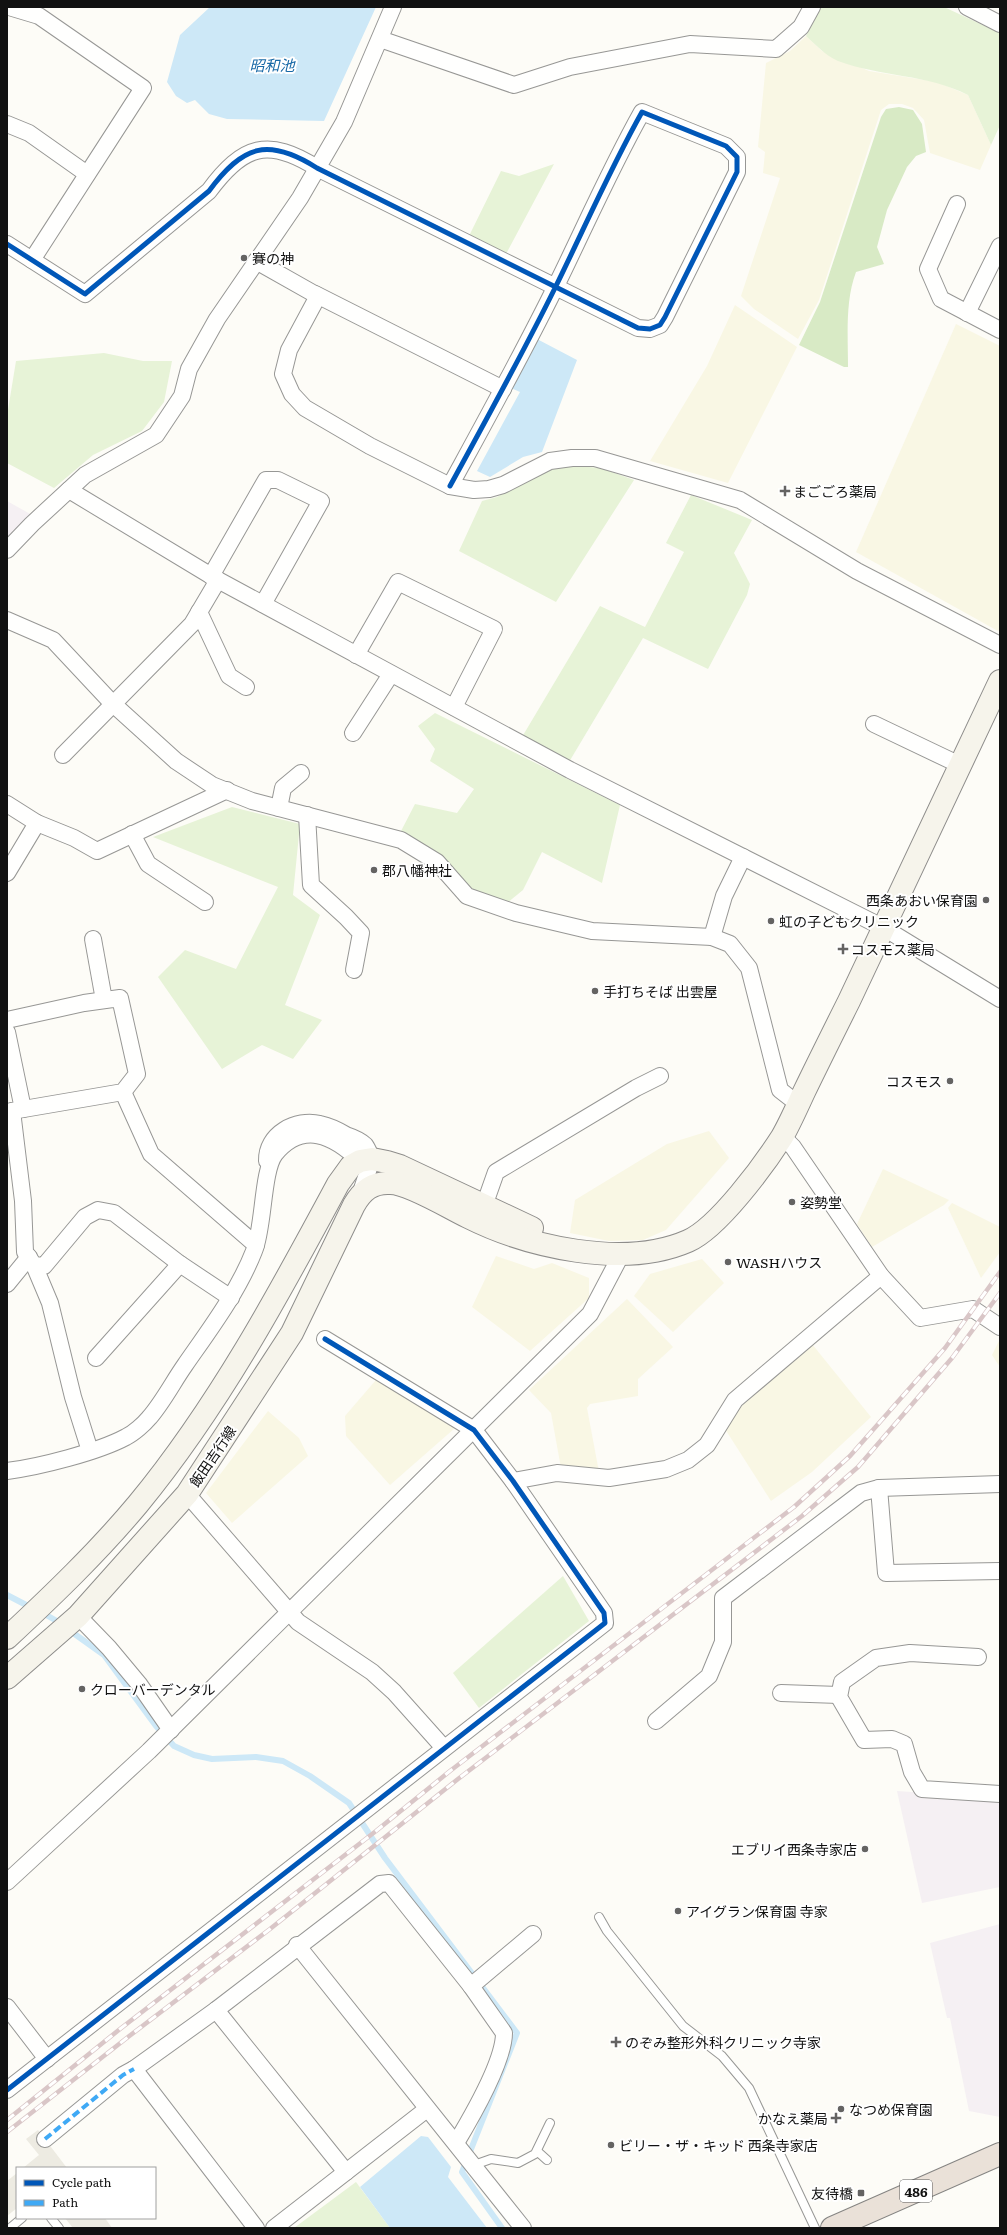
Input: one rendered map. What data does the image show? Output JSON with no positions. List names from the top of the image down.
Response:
{
  "streets": {
    "highway": ["486"],
    "street": ["飯田吉行線"]
  },
  "water": ["昭和池"],
  "places": {
    "other": [
      "賽の神",
      "郡八幡神社",
      "西条あおい保育園",
      "虹の子どもクリニック",
      "手打ちそば 出雲屋",
      "コスモス",
      "姿勢堂",
      "WASHハウス",
      "クローバーデンタル",
      "エブリイ西条寺家店",
      "アイグラン保育園 寺家",
      "なつめ保育園",
      "ビリー・ザ・キッド 西条寺家店"
    ],
    "health": [
      "まごごろ薬局",
      "コスモス薬局",
      "のぞみ整形外科クリニック寺家",
      "かなえ薬局"
    ],
    "transit": ["友待橋"]
  },
  "legend": ["Cycle path", "Path"]
}
